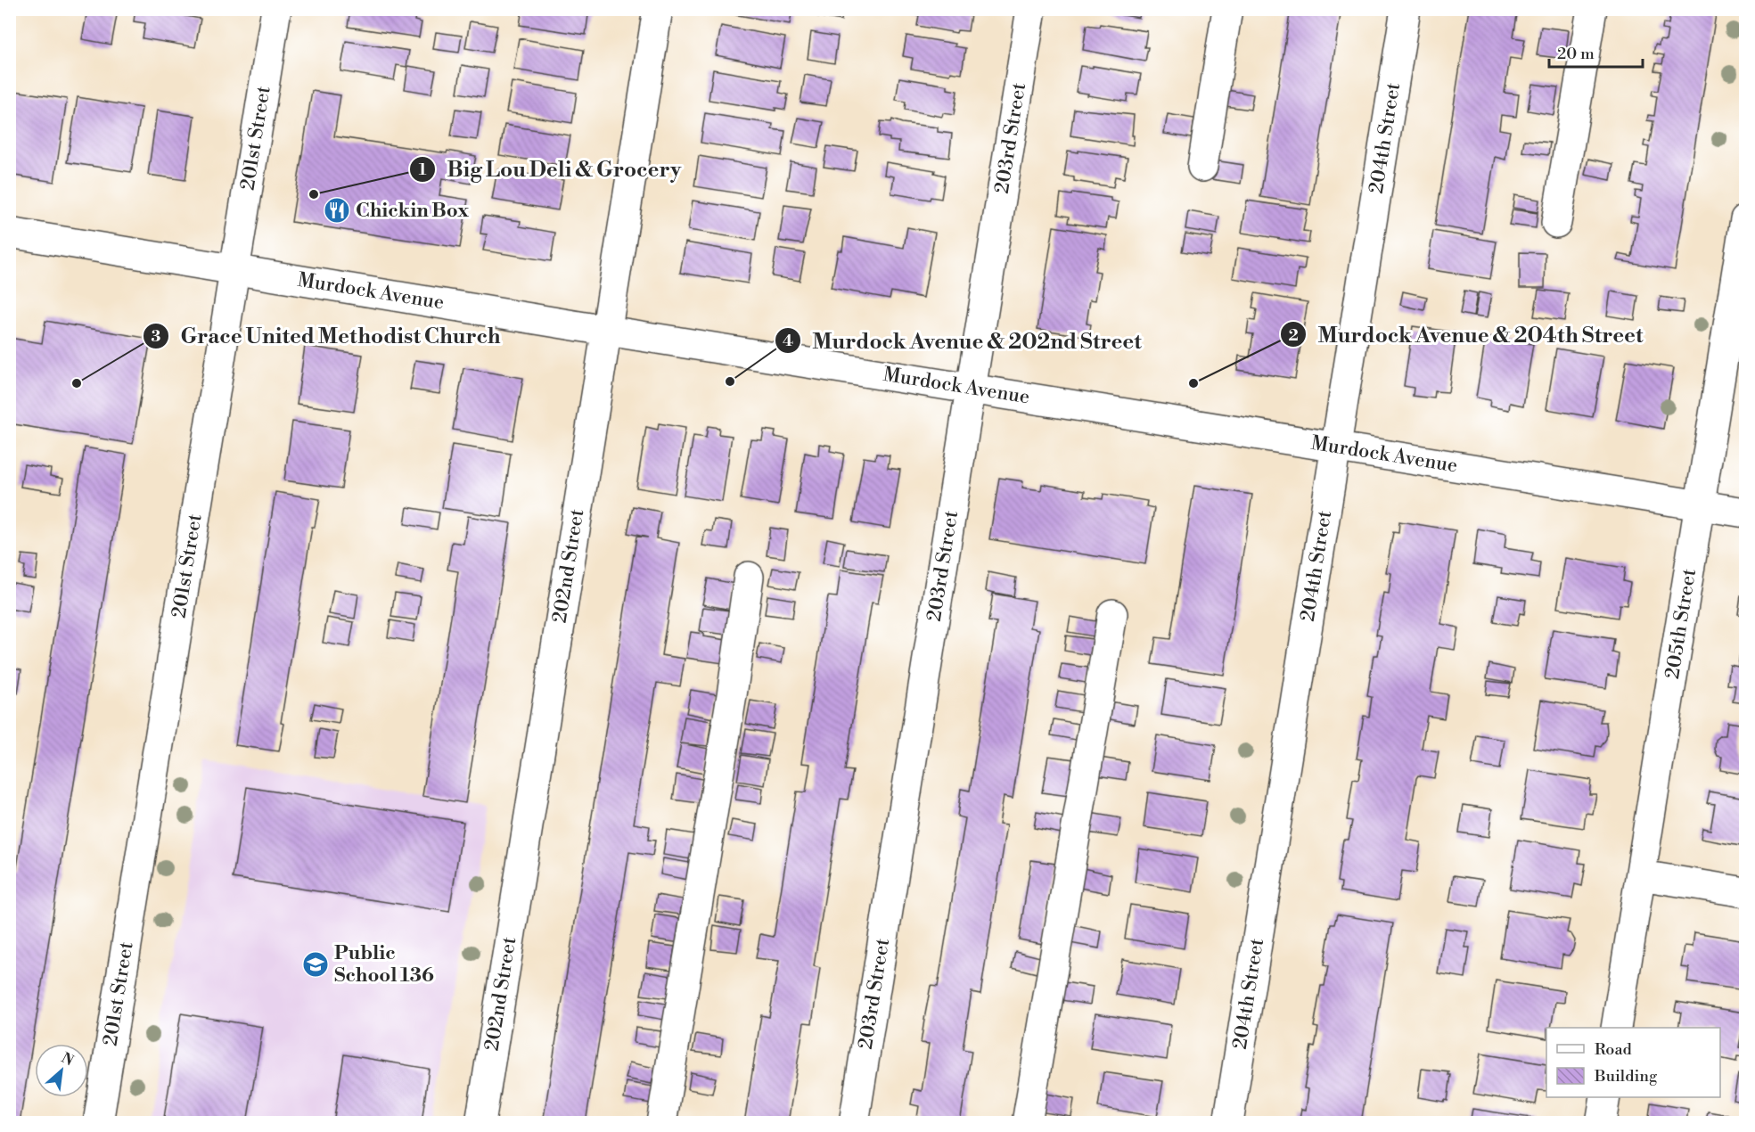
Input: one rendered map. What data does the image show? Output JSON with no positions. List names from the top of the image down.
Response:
{
  "streets": {
    "street": [
      "201st Street",
      "203rd Street",
      "204th Street",
      "Murdock Avenue",
      "202nd Street",
      "205th Street"
    ]
  },
  "crossings": [
    ["201st Street", "Murdock Avenue"],
    ["203rd Street", "Murdock Avenue"],
    ["204th Street", "Murdock Avenue"],
    ["Murdock Avenue", "202nd Street"],
    ["Murdock Avenue", "205th Street"]
  ],
  "places": {
    "other": [
      "Big Lou Deli & Grocery",
      "Murdock Avenue & 202nd Street",
      "Grace United Methodist Church",
      "Murdock Avenue & 204th Street"
    ],
    "restaurant": ["Chickin Box"],
    "school or university": ["Public School 136"]
  },
  "legend": ["Road", "Building"],
  "scale_bar": "20 m",
  "north": "top right"
}
